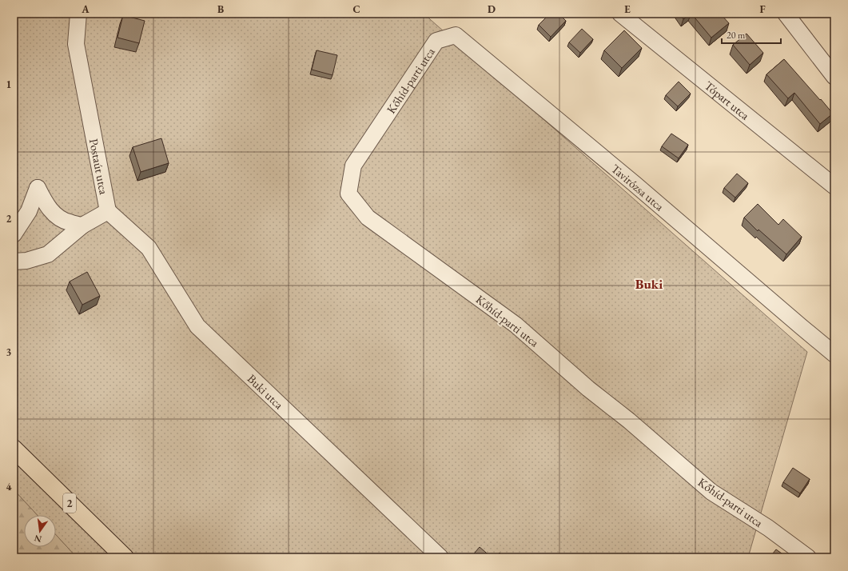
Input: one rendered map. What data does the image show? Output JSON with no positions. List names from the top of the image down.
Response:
{
  "streets": {
    "main road": ["2"],
    "street": [
      "Kőhíd-parti utca",
      "Tópart utca",
      "Postaút utca",
      "Tavirózsa utca",
      "Buki utca"
    ]
  },
  "crossings": [
    ["Kőhíd-parti utca", "Tavirózsa utca"],
    ["Postaút utca", "Buki utca"]
  ],
  "districts": ["Buki"],
  "scale_bar": "20 m",
  "north": "bottom",
  "grid": {
    "columns": [
      "A",
      "B",
      "C",
      "D",
      "E",
      "F"
    ],
    "rows": [
      "1",
      "2",
      "3",
      "4"
    ]
  }
}
